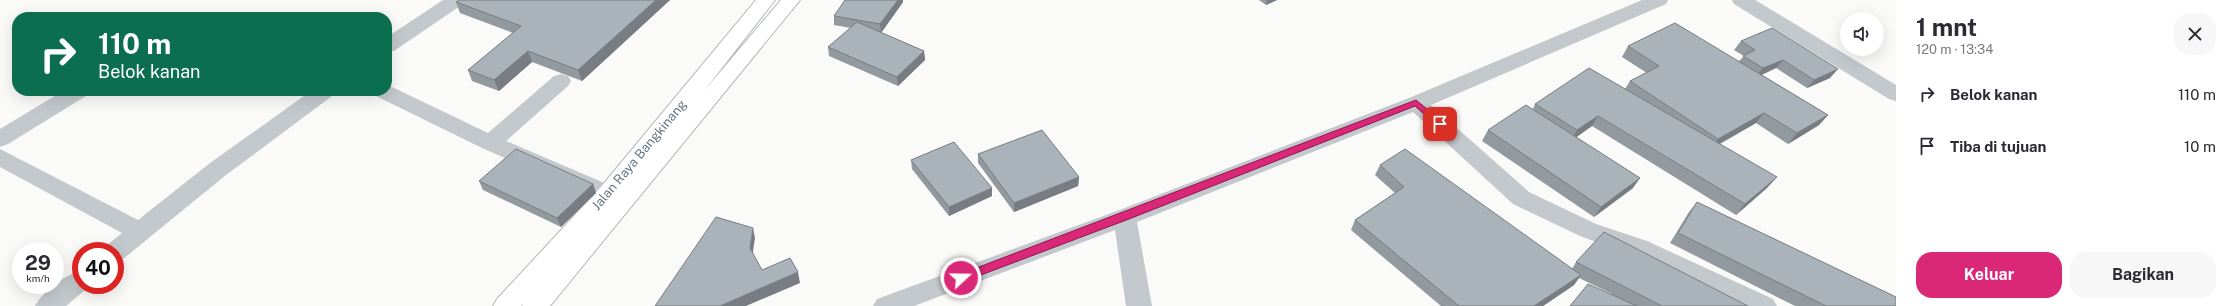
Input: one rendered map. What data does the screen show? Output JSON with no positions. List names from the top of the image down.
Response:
{
  "streets": {
    "highway": ["Jalan Raya Bangkinang"]
  },
  "page": {
    "heading": ["1 mnt", "120 m · 13:34"],
    "turn": ["110 m", "Belok kanan"],
    "list": [
      {
        "name": "Belok kanan",
        "value": "110 m"
      },
      {
        "name": "Tiba di tujuan",
        "value": "10 m"
      }
    ],
    "speed": "29 km/h",
    "limit": "40",
    "buttons": ["Keluar", "Bagikan"]
  }
}
